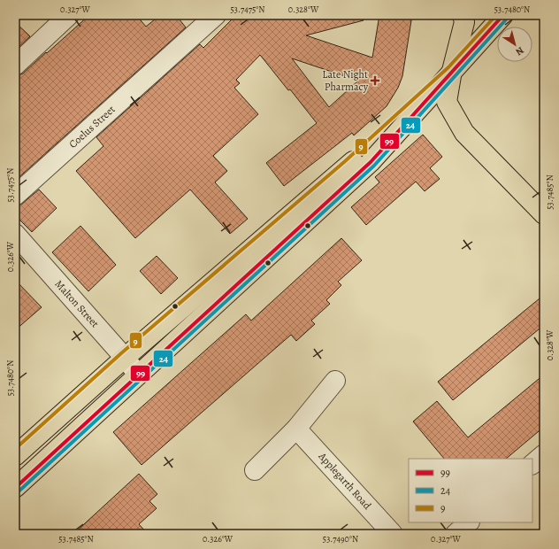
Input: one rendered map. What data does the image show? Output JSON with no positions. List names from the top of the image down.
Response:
{
  "streets": {
    "street": ["Coelus Street", "Malton Street", "Applegarth Road"]
  },
  "places": {
    "health": ["Late Night Pharmacy"]
  },
  "lines": ["transit line 99", "transit line 9", "transit line 24"],
  "legend": ["99", "24", "9"],
  "north": "bottom right",
  "coordinates": [
    "0.327°W",
    "53.7475°N",
    "0.328°W",
    "53.7480°N",
    "53.7485°N",
    "0.326°W",
    "53.7490°N"
  ]
}
